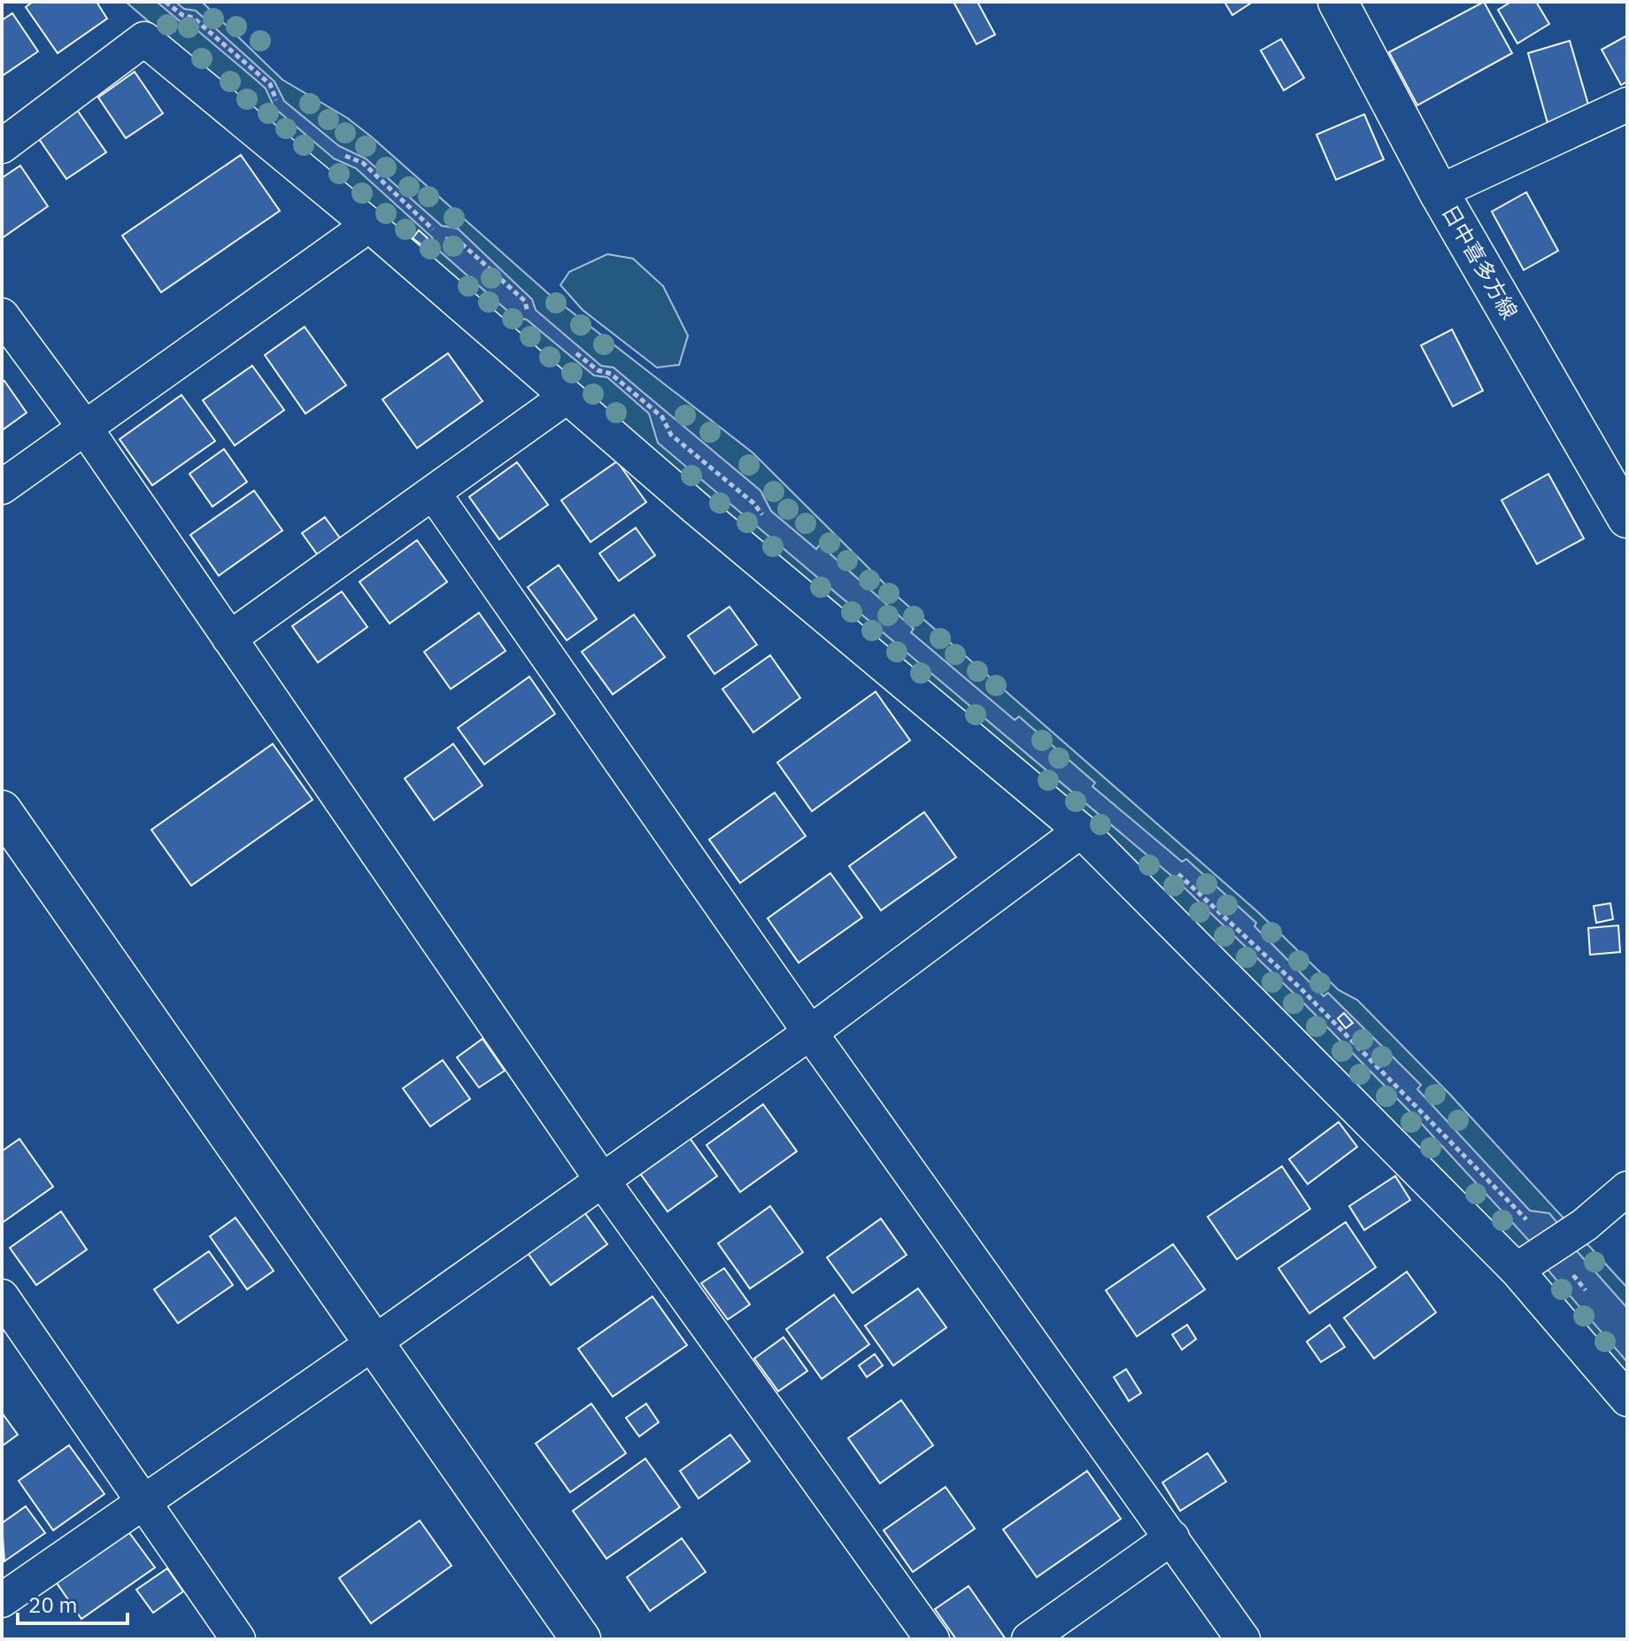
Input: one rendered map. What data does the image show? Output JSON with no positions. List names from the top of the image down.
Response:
{
  "streets": {
    "street": ["日中喜多方線"]
  },
  "scale_bar": "20 m"
}
